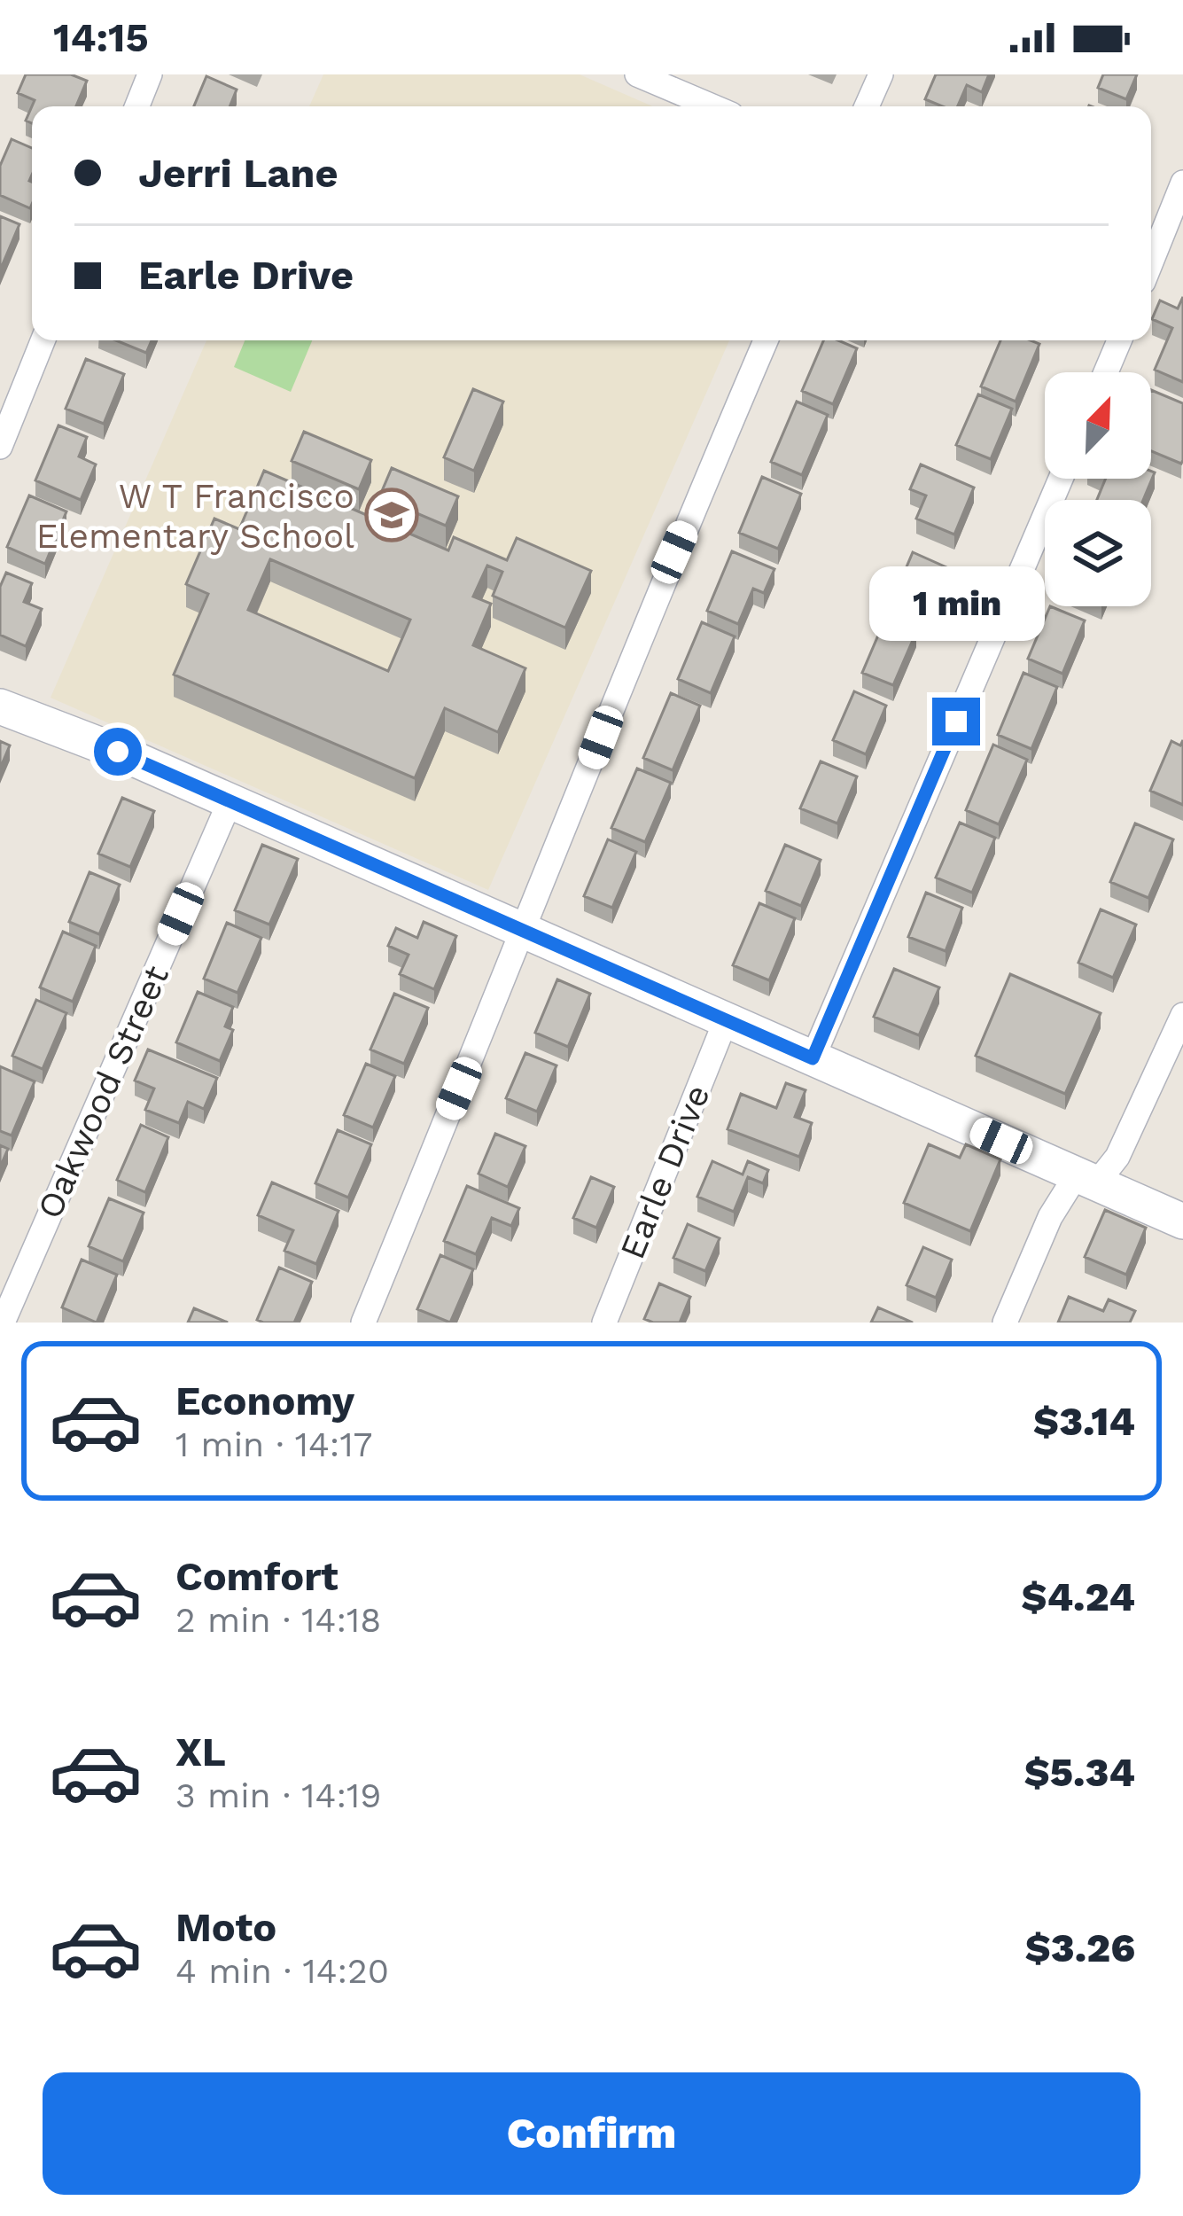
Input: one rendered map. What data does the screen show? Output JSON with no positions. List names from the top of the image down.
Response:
{
  "streets": {
    "street": ["Oakwood Street", "Earle Drive"]
  },
  "places": {
    "school or university": ["W T Francisco Elementary School"]
  },
  "north": "top right",
  "page": {
    "status": "14:15",
    "banner": ["Jerri Lane", "Earle Drive"],
    "bubble": "1 min",
    "list": [
      {
        "name": "Economy",
        "note": "1 min · 14:17",
        "value": "$3.14"
      },
      {
        "name": "Comfort",
        "note": "2 min · 14:18",
        "value": "$4.24"
      },
      {
        "name": "XL",
        "note": "3 min · 14:19",
        "value": "$5.34"
      },
      {
        "name": "Moto",
        "note": "4 min · 14:20",
        "value": "$3.26"
      }
    ],
    "buttons": "Confirm"
  }
}
